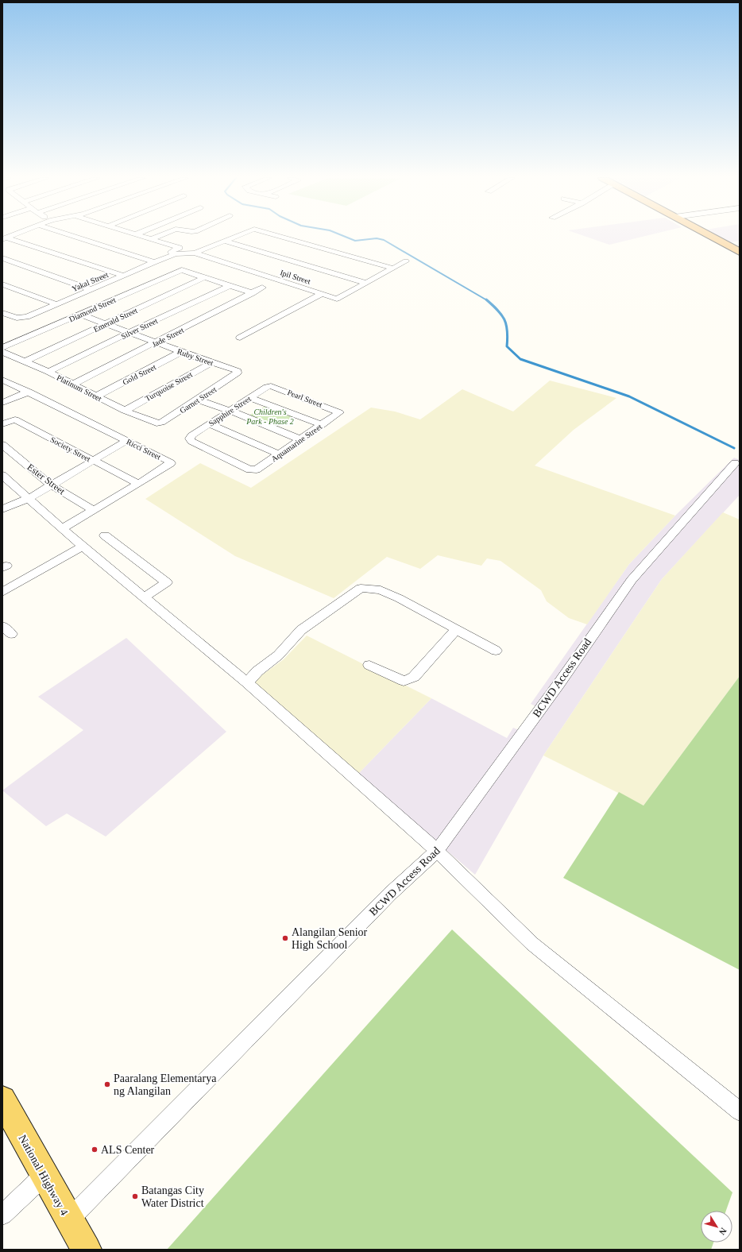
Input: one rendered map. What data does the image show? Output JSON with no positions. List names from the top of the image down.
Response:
{
  "streets": {
    "main road": ["National Highway 4"],
    "street": [
      "Ipil Street",
      "Yakal Street",
      "Diamond Street",
      "Emerald Street",
      "Silver Street",
      "Jade Street",
      "Ruby Street",
      "Gold Street",
      "Turquoise Street",
      "Platinum Street",
      "Pearl Street",
      "Garnet Street",
      "Sapphire Street",
      "Aquamarine Street",
      "Society Street",
      "Ricci Street",
      "Ester Street",
      "BCWD Access Road"
    ]
  },
  "crossings": [
    ["Ipil Street", "Yakal Street"],
    ["Diamond Street", "Emerald Street"],
    ["Diamond Street", "Ruby Street"],
    ["Emerald Street", "Ruby Street"],
    ["Emerald Street", "Platinum Street"],
    ["Silver Street", "Ruby Street"],
    ["Silver Street", "Platinum Street"],
    ["Jade Street", "Ruby Street"],
    ["Jade Street", "Platinum Street"],
    ["Ruby Street", "Gold Street"],
    ["Ruby Street", "Turquoise Street"],
    ["Ruby Street", "Garnet Street"],
    ["Gold Street", "Platinum Street"],
    ["Turquoise Street", "Platinum Street"],
    ["Platinum Street", "Garnet Street"],
    ["Pearl Street", "Sapphire Street"],
    ["Pearl Street", "Aquamarine Street"],
    ["Sapphire Street", "Aquamarine Street"],
    ["Society Street", "Ricci Street"],
    ["Ricci Street", "Ester Street"],
    ["BCWD Access Road", "National Highway 4"]
  ],
  "parks": ["Children's Park - Phase 2"],
  "places": [
    "Alangilan Senior High School",
    "Paaralang Elementarya ng Alangilan",
    "ALS Center",
    "Batangas City Water District"
  ],
  "north": "bottom right"
}
